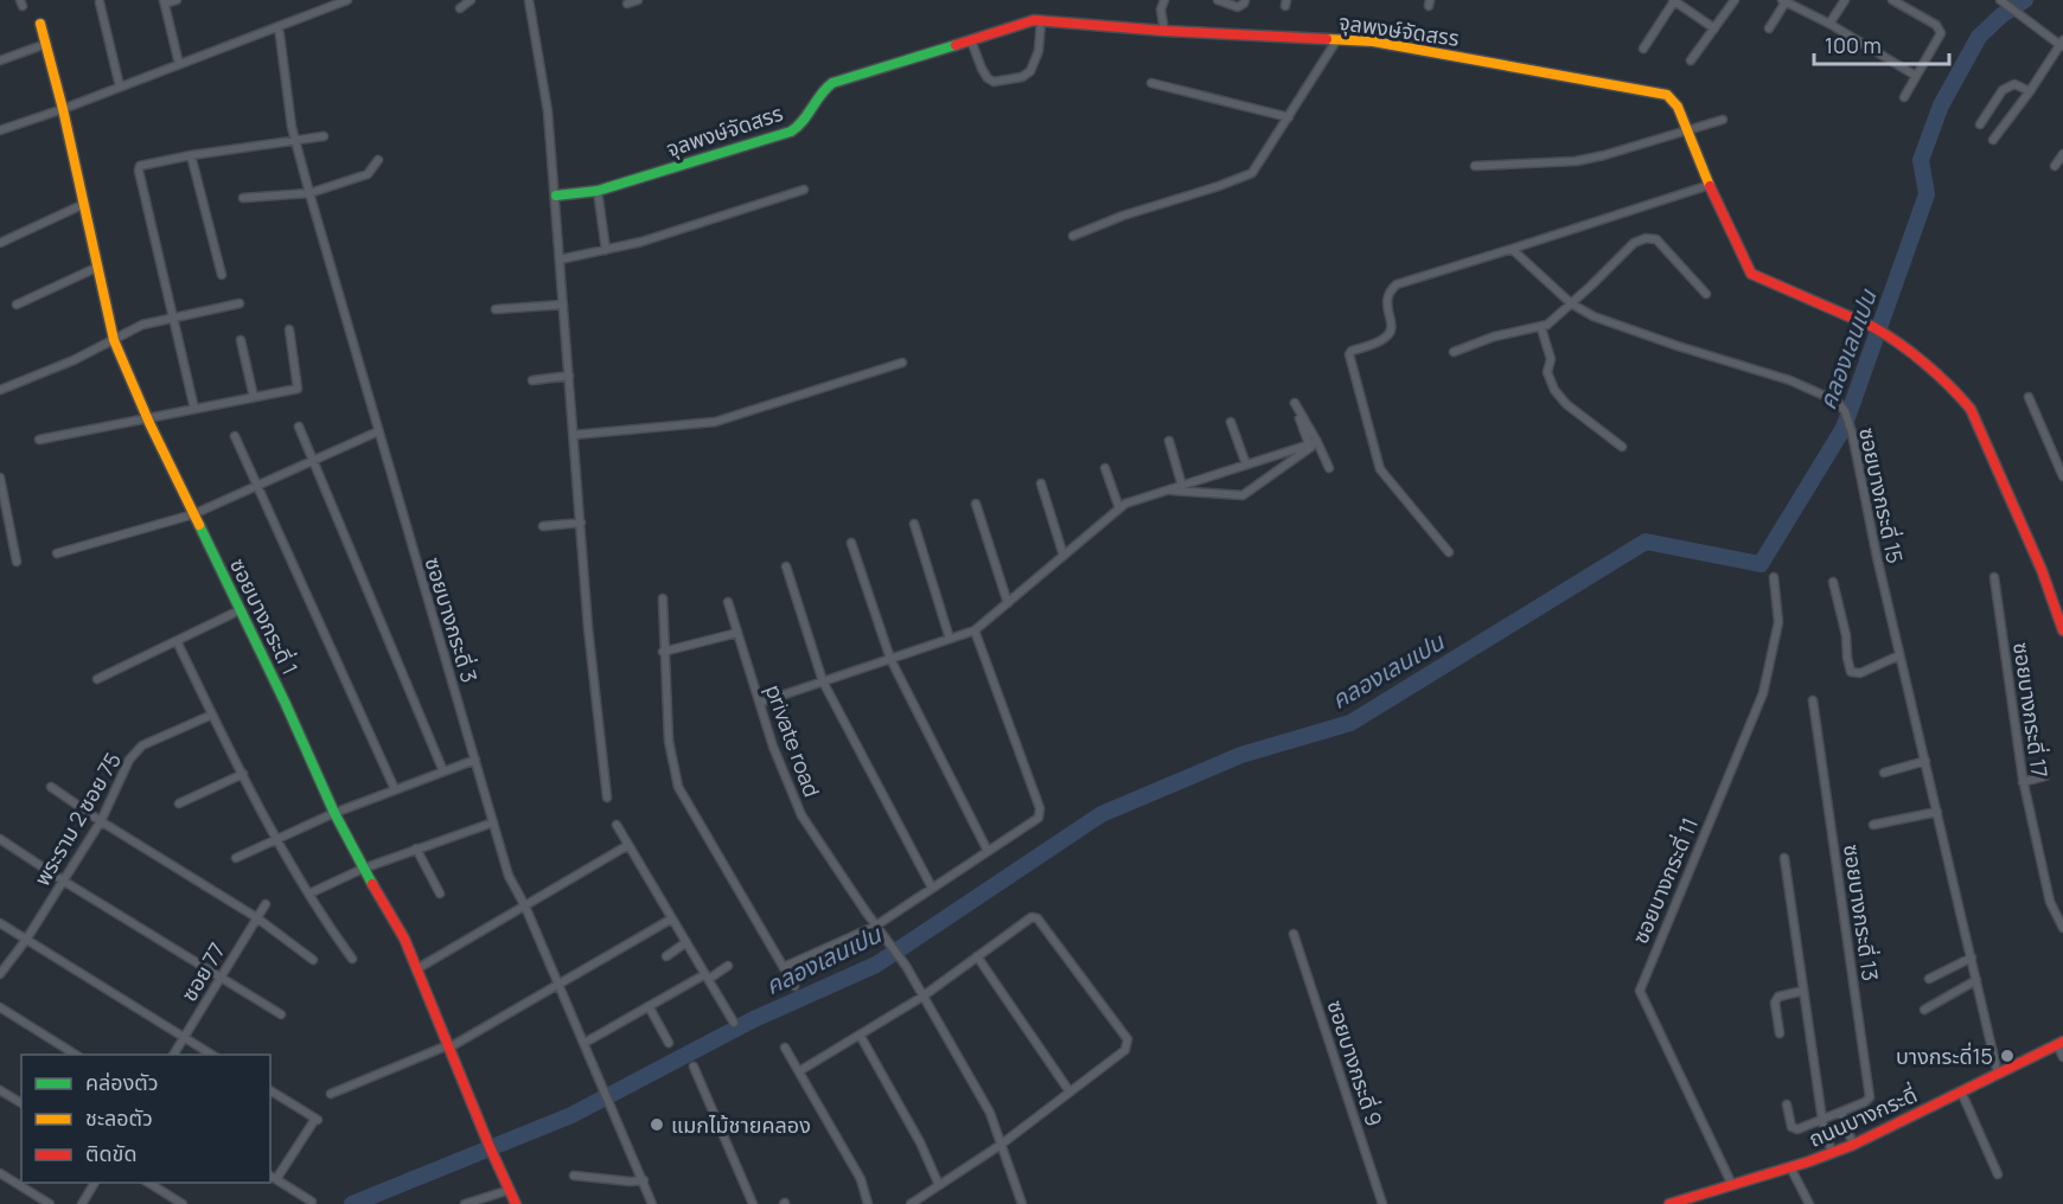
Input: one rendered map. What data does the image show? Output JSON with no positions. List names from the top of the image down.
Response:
{
  "streets": {
    "street": [
      "จุลพงษ์จัดสรร",
      "ซอยบางกระดี่ 15",
      "ซอยบางกระดี่ 1",
      "ซอยบางกระดี่ 3",
      "ซอยบางกระดี่ 17",
      "private road",
      "พระราม 2 ซอย 75",
      "ซอยบางกระดี่ 11",
      "ซอยบางกระดี่ 13",
      "ซอย 77",
      "ซอยบางกระดี่ 9",
      "ถนนบางกระดี่"
    ]
  },
  "crossings": [
    ["ซอยบางกระดี่ 15", "ถนนบางกระดี่"],
    ["ซอยบางกระดี่ 11", "ถนนบางกระดี่"]
  ],
  "water": ["คลองเลนเปน"],
  "places": ["บางกระดี่15", "แมกไม้ชายคลอง"],
  "legend": ["คล่องตัว", "ชะลอตัว", "ติดขัด"],
  "scale_bar": "100 m"
}
